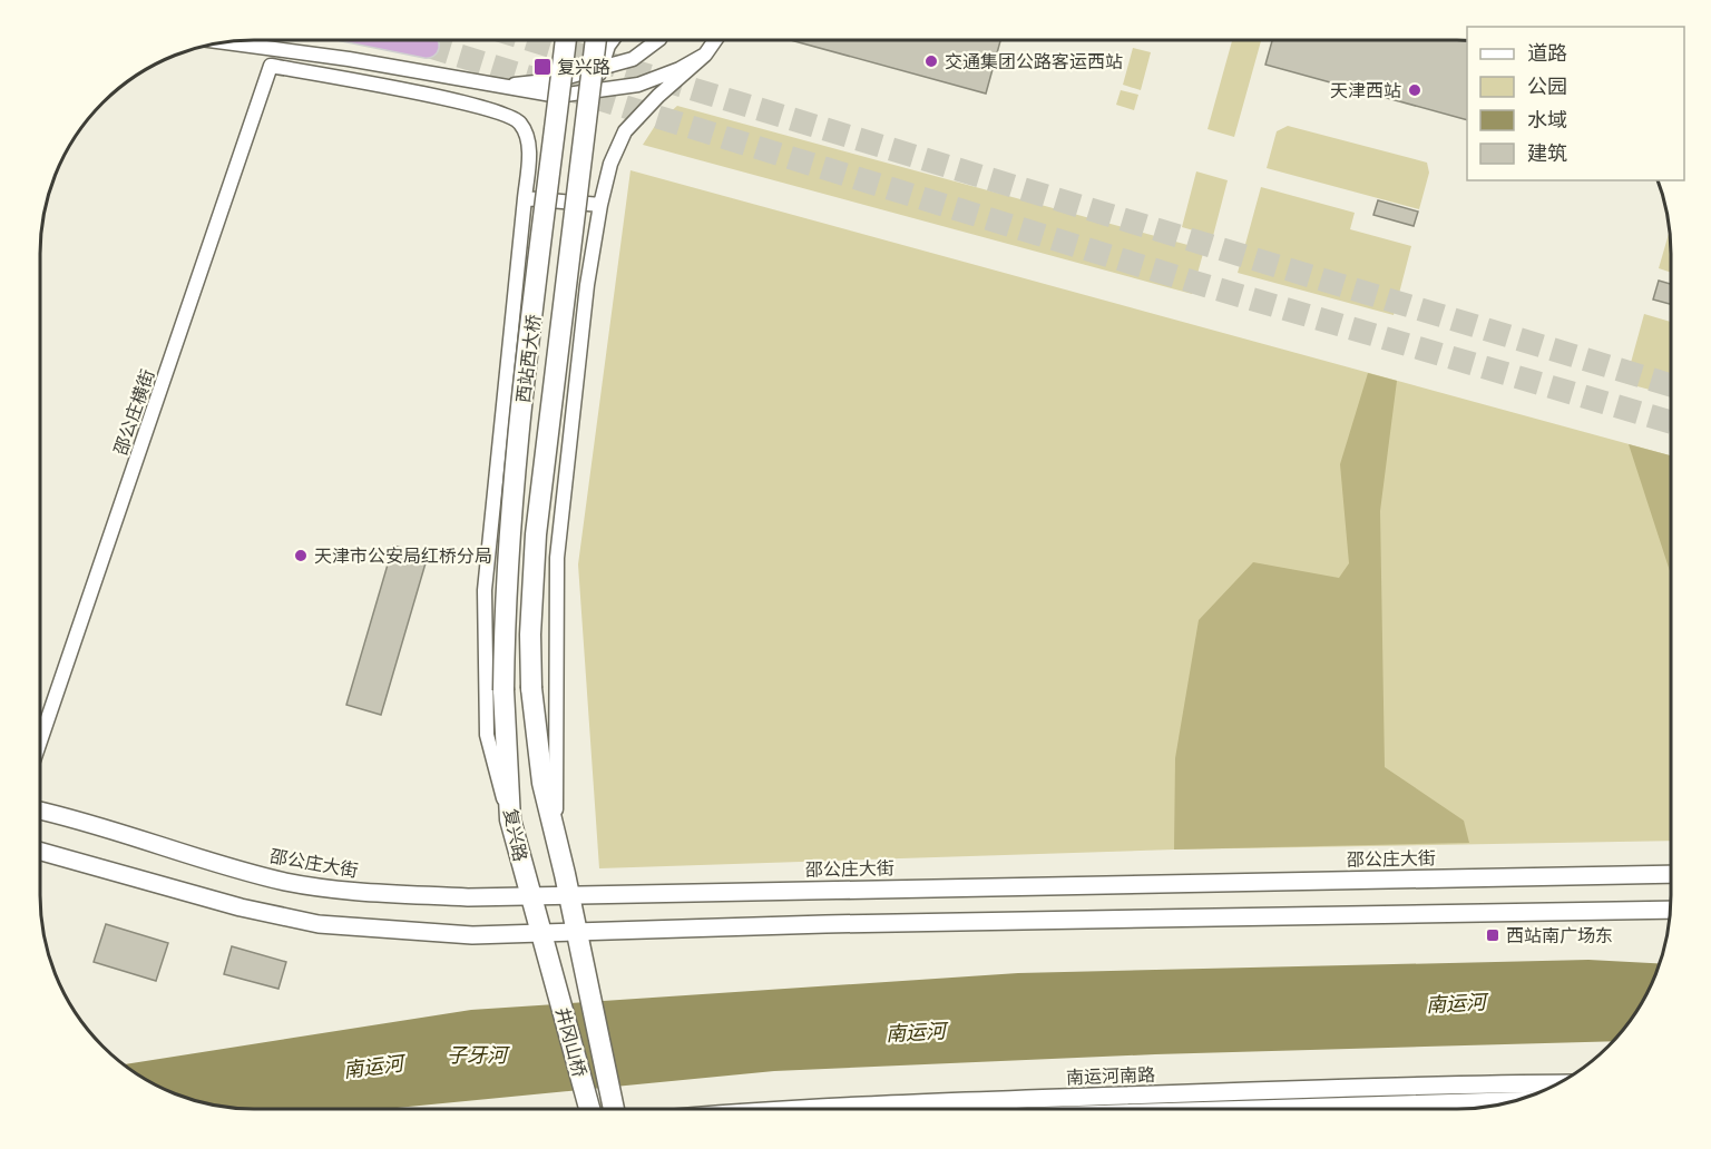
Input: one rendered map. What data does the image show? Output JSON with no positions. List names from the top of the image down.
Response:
{
  "streets": {
    "main road": ["西站西大桥", "复兴路", "井冈山桥"],
    "street": ["邵公庄横街", "邵公庄大街", "南运河南路"]
  },
  "crossings": [
    ["西站西大桥", "复兴路"],
    ["复兴路", "邵公庄大街"],
    ["复兴路", "井冈山桥"]
  ],
  "water": ["南运河", "子牙河"],
  "places": {
    "other": ["交通集团公路客运西站", "天津西站", "天津市公安局红桥分局"],
    "transit": ["复兴路", "西站南广场东"]
  },
  "legend": [
    "道路",
    "公园",
    "水域",
    "建筑"
  ]
}
